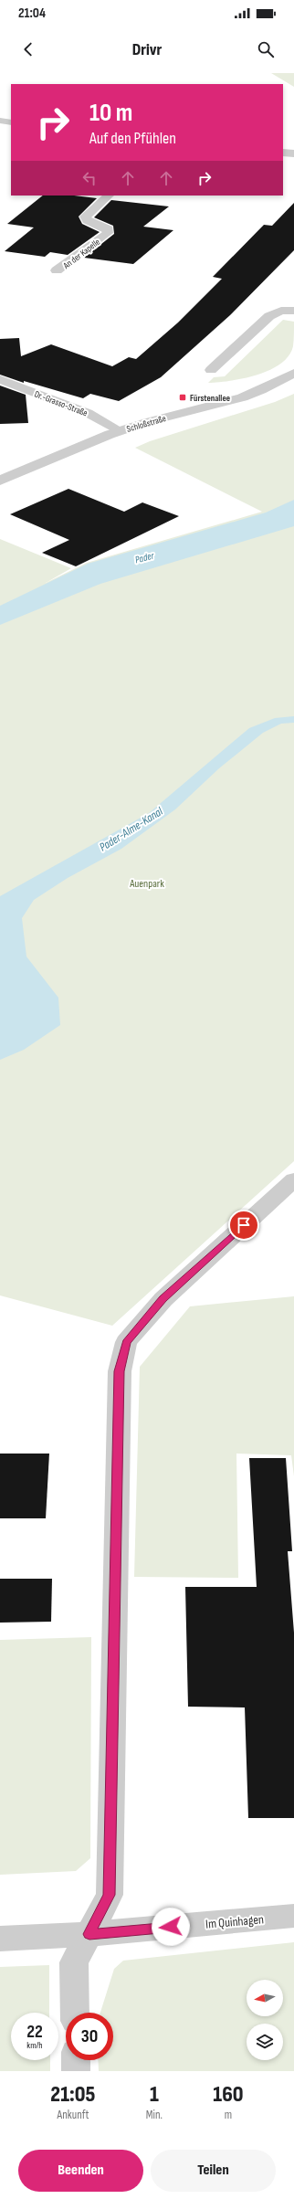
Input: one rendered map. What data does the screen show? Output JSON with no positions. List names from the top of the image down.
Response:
{
  "streets": {
    "street": [
      "An der Kapelle",
      "Dr.-Grasso-Straße",
      "Schloßstraße",
      "Im Quinhagen"
    ]
  },
  "crossings": [
    ["Dr.-Grasso-Straße", "Schloßstraße"]
  ],
  "water": ["Pader", "Pader-Alme-Kanal"],
  "parks": ["Auenpark"],
  "places": {
    "transit": ["Fürstenallee"]
  },
  "north": "left",
  "page": {
    "status": "21:04",
    "header": "Drivr",
    "turn": ["10 m", "Auf den Pfühlen"],
    "speed": "22 km/h",
    "limit": "30",
    "eta": [
      "21:05",
      "Ankunft",
      "1",
      "Min.",
      "160",
      "m"
    ],
    "buttons": ["Beenden", "Teilen"]
  }
}
